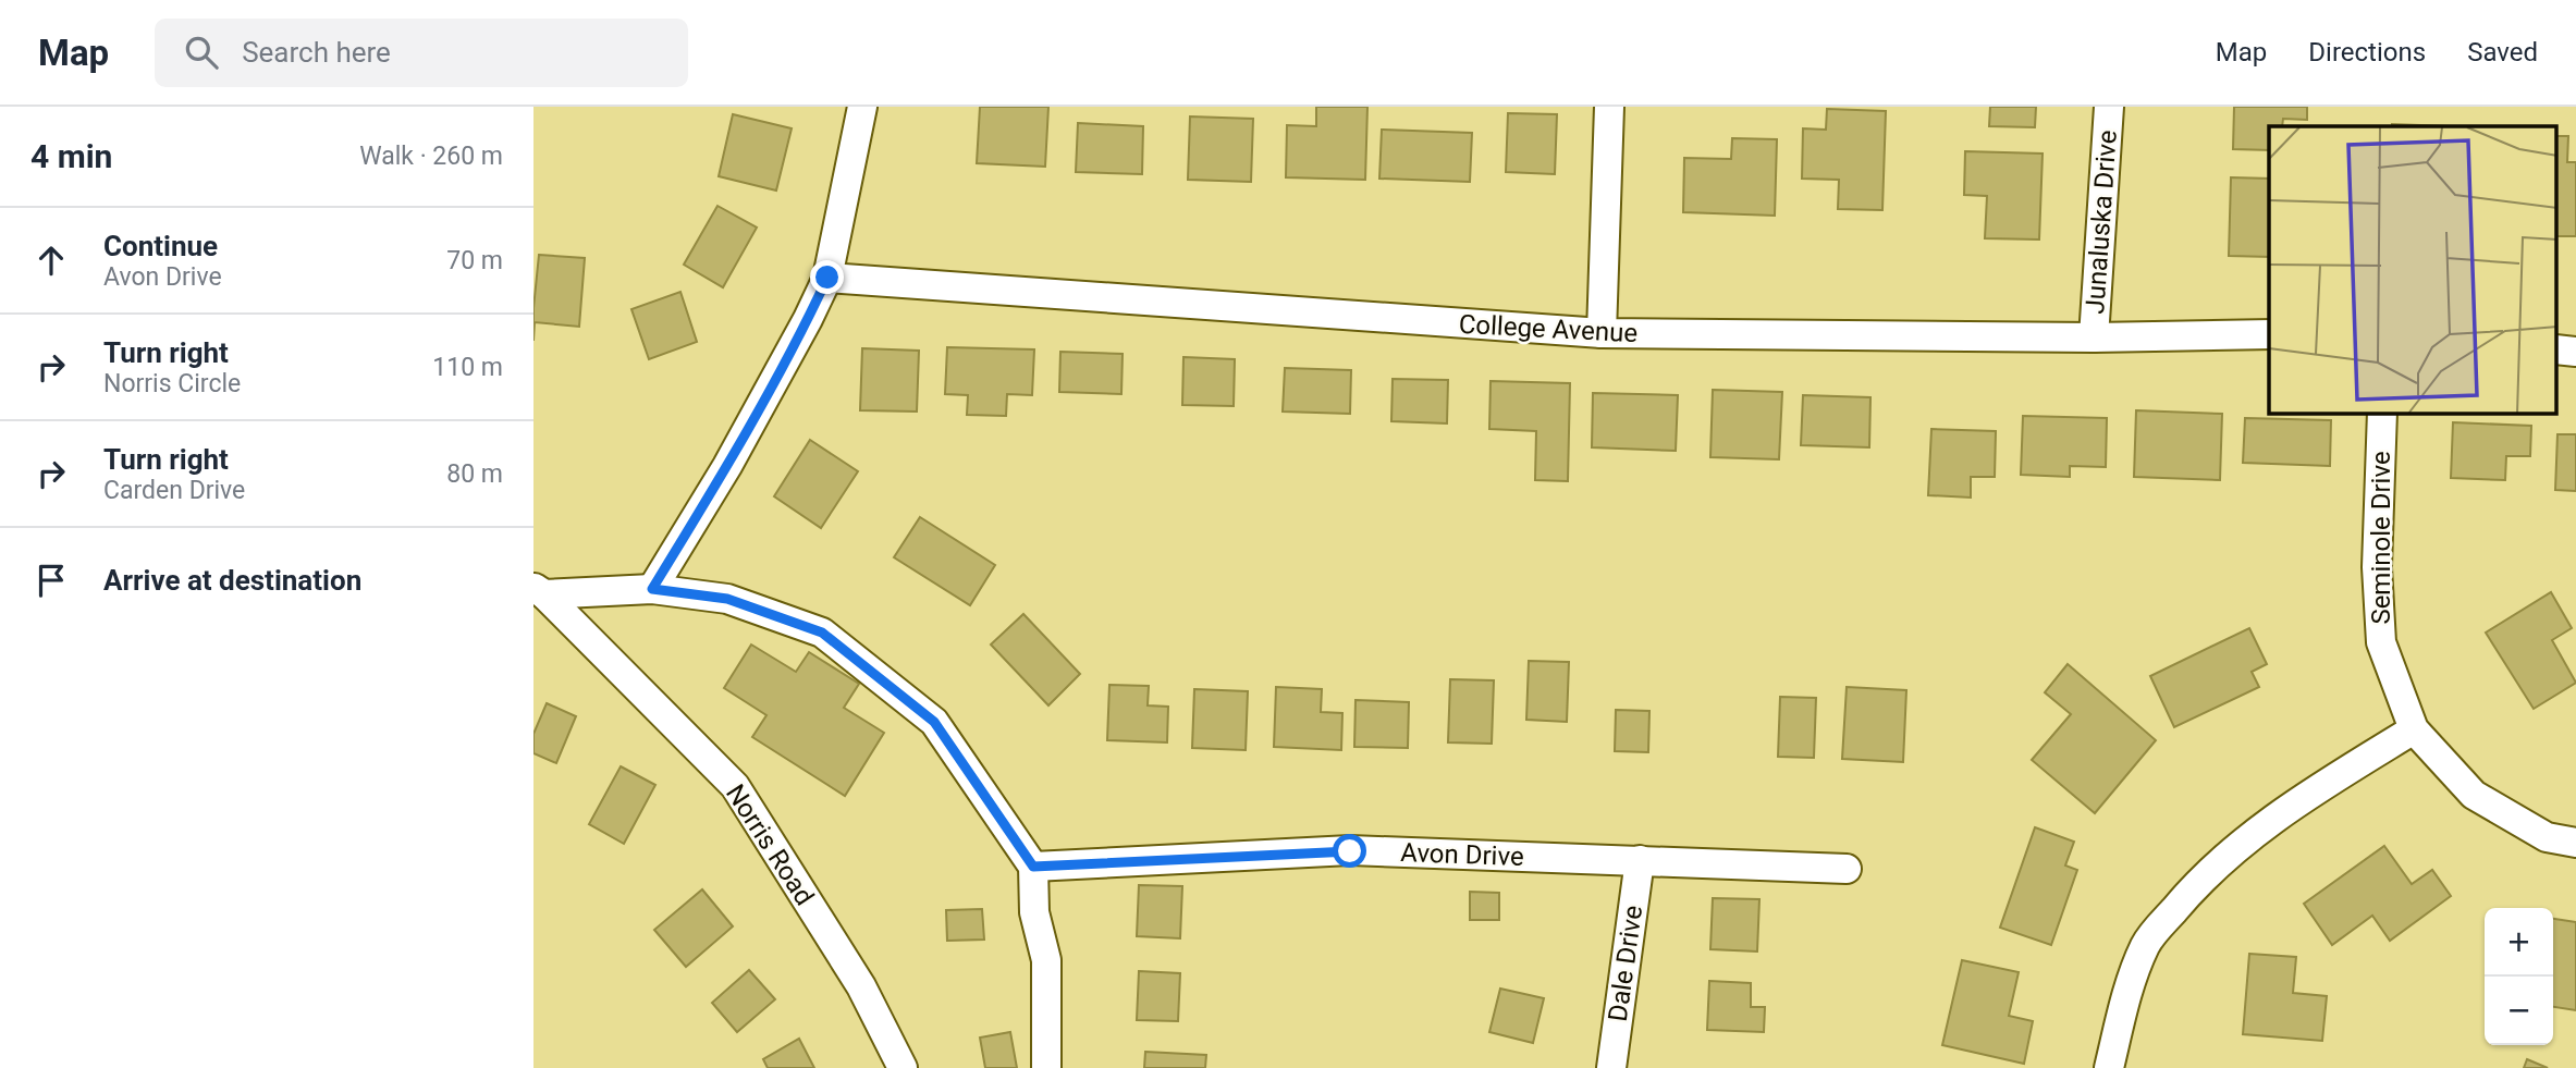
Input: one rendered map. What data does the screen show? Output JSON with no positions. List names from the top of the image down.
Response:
{
  "streets": {
    "street": [
      "Junaluska Drive",
      "College Avenue",
      "Seminole Drive",
      "Norris Road",
      "Avon Drive",
      "Dale Drive"
    ]
  },
  "crossings": [
    ["Junaluska Drive", "College Avenue"],
    ["Avon Drive", "Dale Drive"]
  ],
  "page": {
    "header": "Map",
    "search": "Search here",
    "nav": ["Map", "Directions", "Saved"],
    "heading": ["4 min", "Walk · 260 m"],
    "list": [
      ["Continue", "Avon Drive", "70 m"],
      ["Turn right", "Norris Circle", "110 m"],
      ["Turn right", "Carden Drive", "80 m"],
      "Arrive at destination"
    ],
    "map_buttons": ["+", "−"]
  }
}
